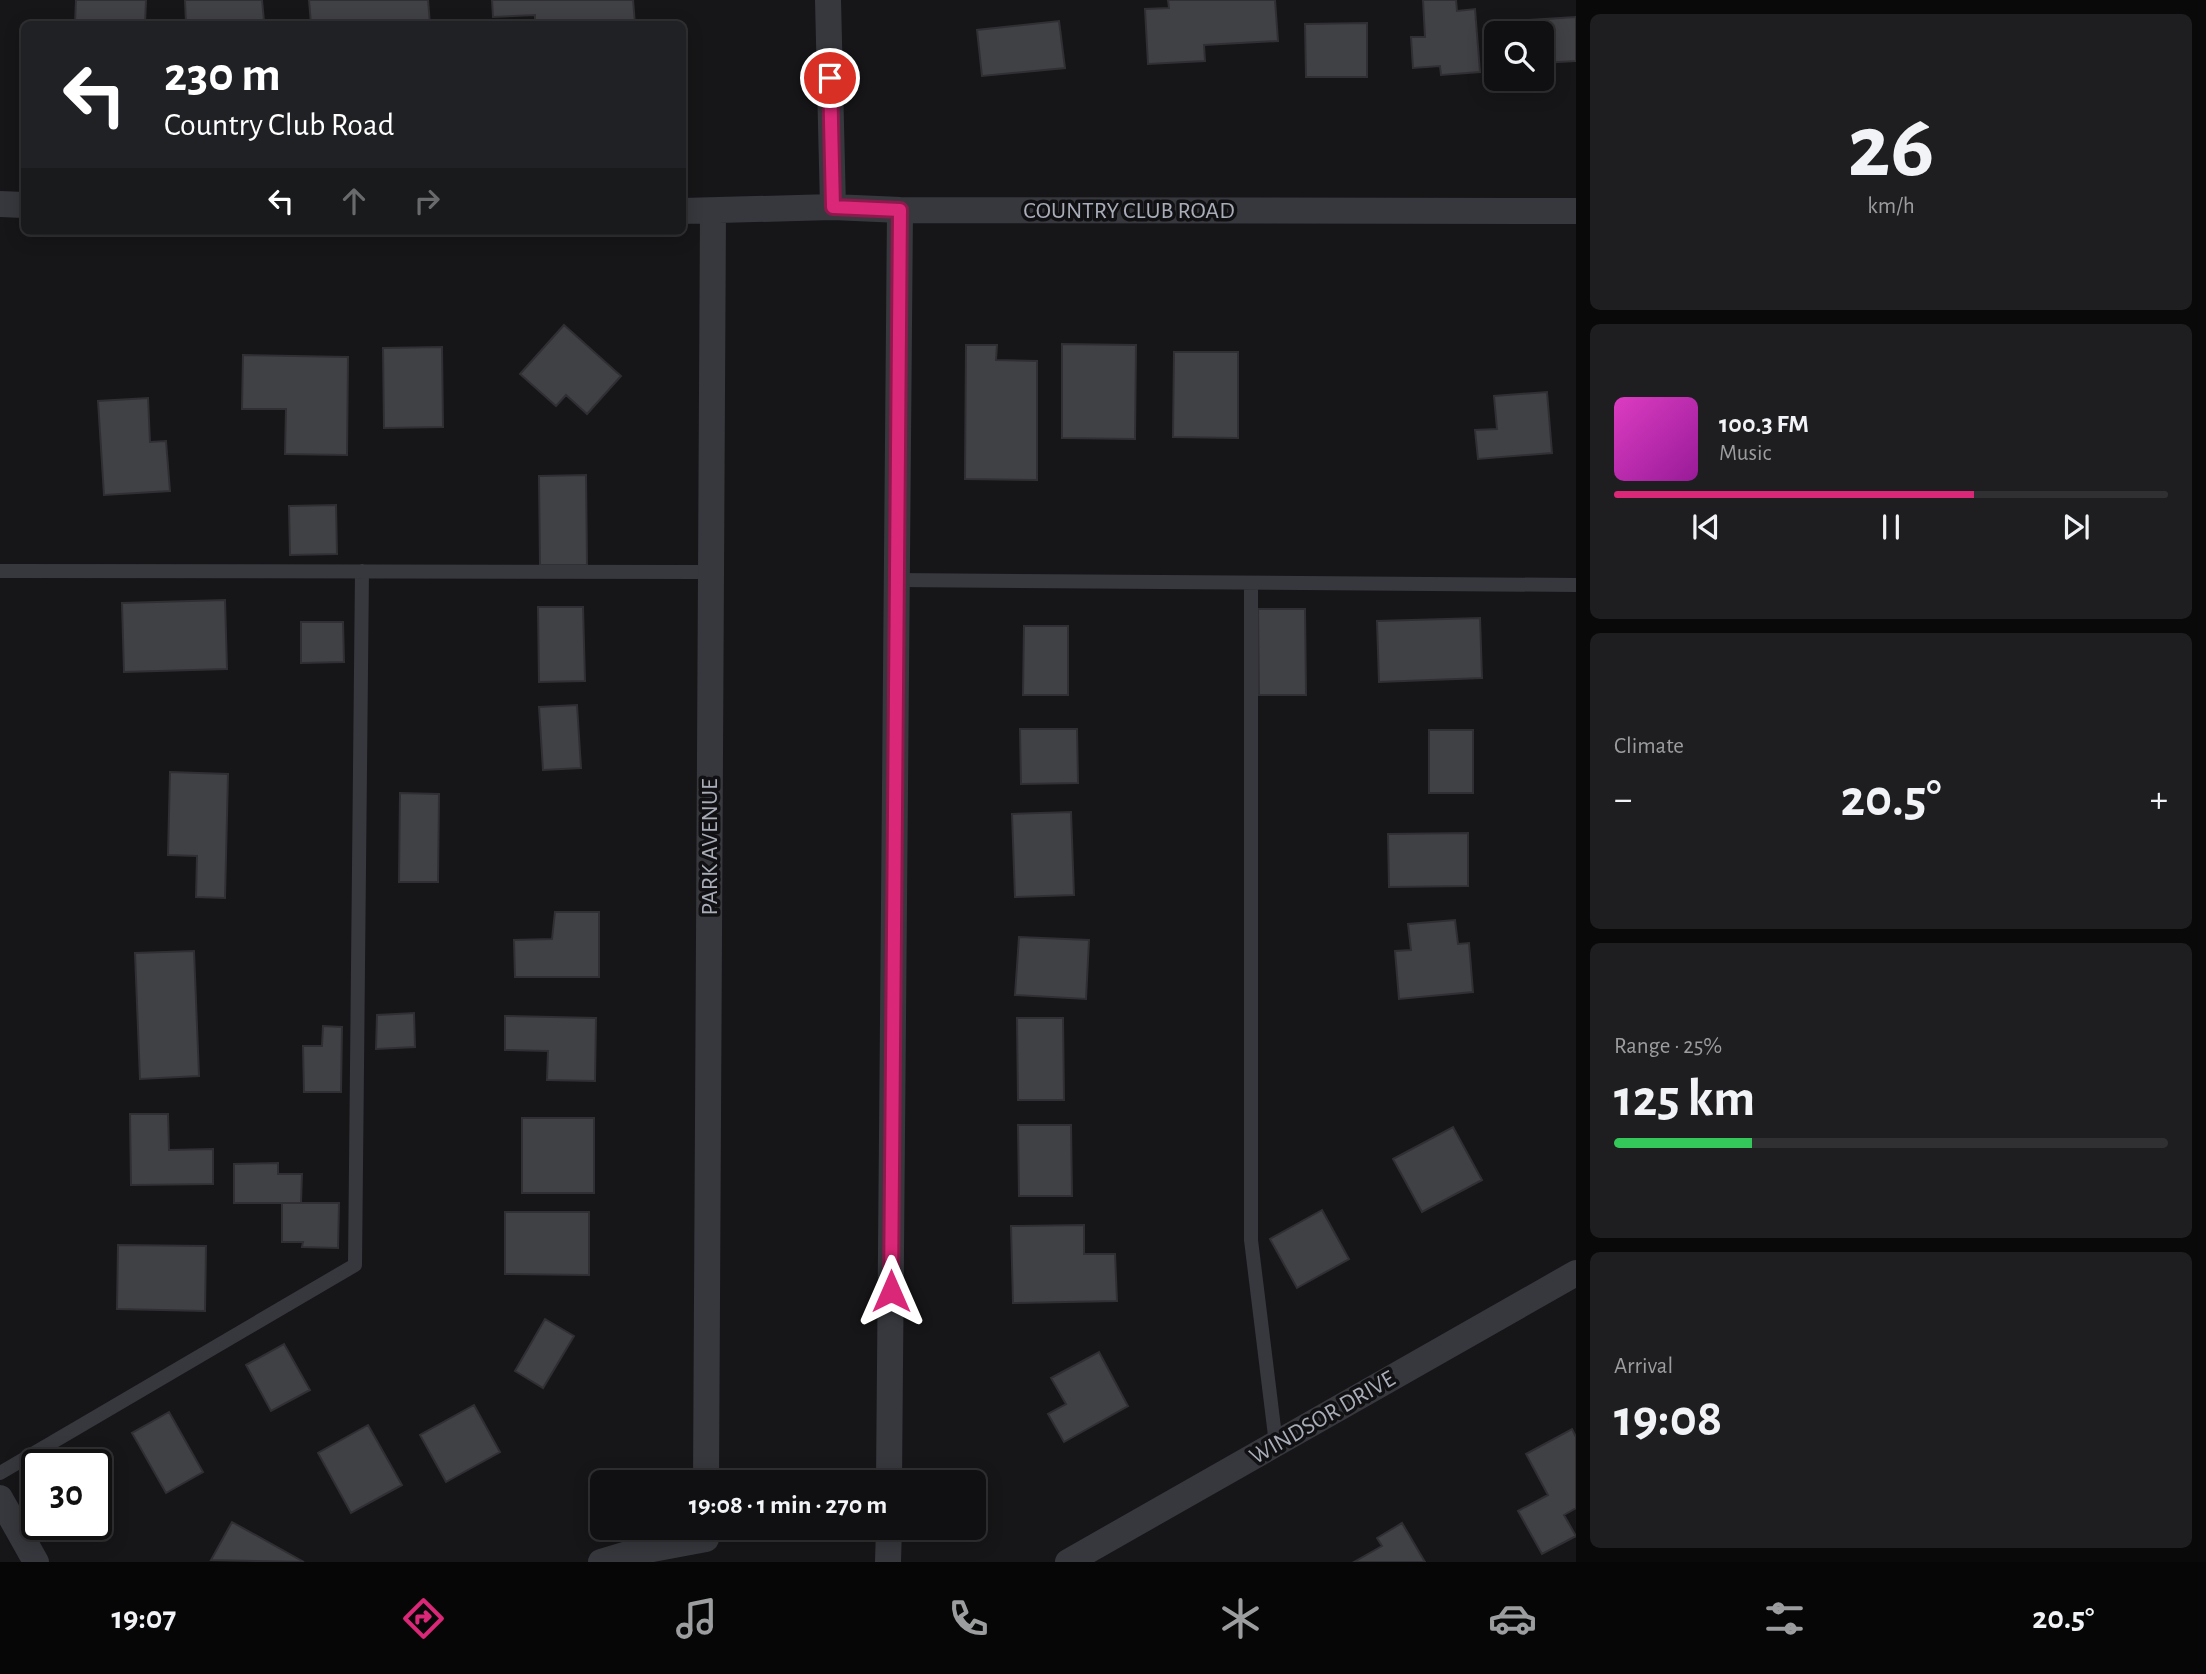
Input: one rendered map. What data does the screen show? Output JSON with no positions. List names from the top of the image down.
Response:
{
  "streets": {
    "street": ["COUNTRY CLUB ROAD", "PARK AVENUE", "WINDSOR DRIVE"]
  },
  "crossings": [
    ["COUNTRY CLUB ROAD", "PARK AVENUE"]
  ],
  "page": {
    "tile": [
      ["26", "km/h"],
      "Climate",
      ["Range · 25%", "125 km"],
      ["Arrival", "19:08"]
    ],
    "turn": ["230 m", "Country Club Road"],
    "song": ["100.3 FM", "Music"],
    "heat": ["−", "20.5°", "+"],
    "limit": "30",
    "trip": "19:08 · 1 min · 270 m",
    "tabs": ["19:07", "20.5°"]
  }
}
